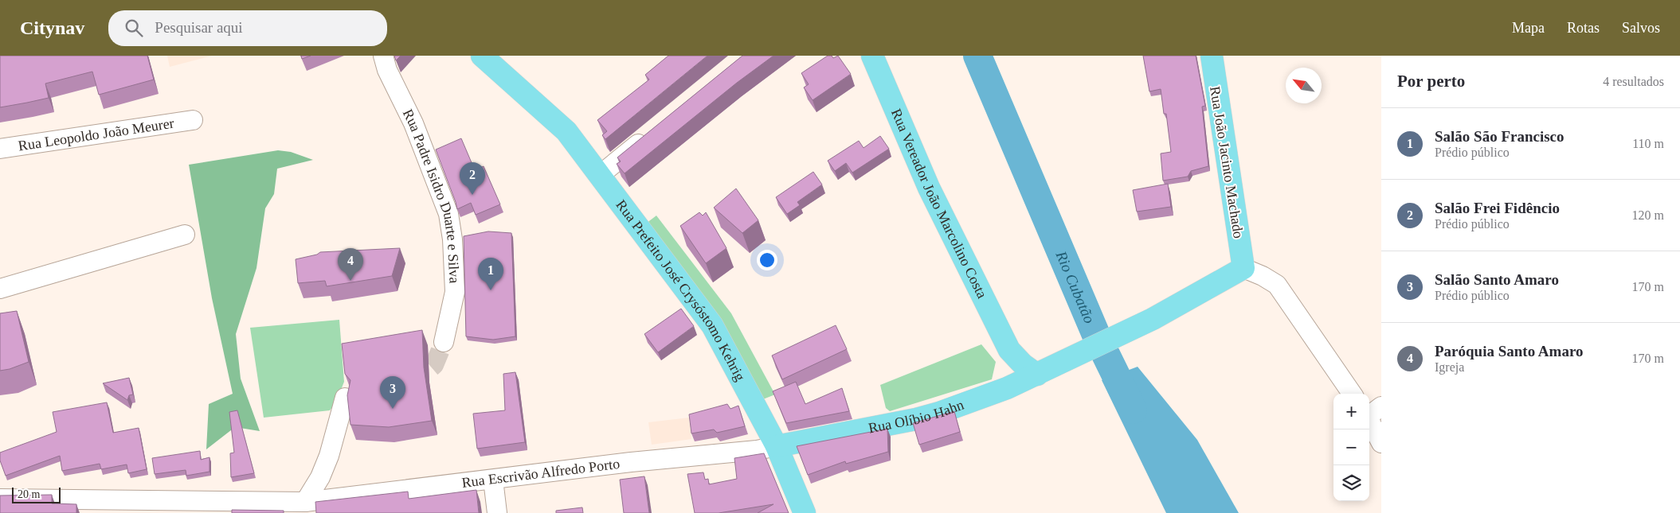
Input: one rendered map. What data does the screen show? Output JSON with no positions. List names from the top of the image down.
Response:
{
  "streets": {
    "main road": [
      "Rua João Jacinto Machado",
      "Rua Vereador João Marcolino Costa",
      "Rua Prefeito José Crysóstomo Kehrig",
      "Rua Olíbio Hahn"
    ],
    "street": ["Rua Leopoldo João Meurer", "Rua Padre Isidro Duarte e Silva", "Rua Escrivão Alfredo Porto"]
  },
  "crossings": [
    ["Rua João Jacinto Machado", "Rua Olíbio Hahn"],
    ["Rua Vereador João Marcolino Costa", "Rua Olíbio Hahn"],
    ["Rua Prefeito José Crysóstomo Kehrig", "Rua Olíbio Hahn"],
    ["Rua Prefeito José Crysóstomo Kehrig", "Rua Escrivão Alfredo Porto"],
    ["Rua Olíbio Hahn", "Rua Escrivão Alfredo Porto"]
  ],
  "water": ["Rio Cubatão"],
  "scale_bar": "20 m",
  "north": "top left",
  "page": {
    "header": "Citynav",
    "search": "Pesquisar aqui",
    "nav": ["Mapa", "Rotas", "Salvos"],
    "heading": ["Por perto", "4 resultados"],
    "list": [
      {
        "mark": "1",
        "name": "Salão São Francisco",
        "note": "Prédio público",
        "value": "110 m"
      },
      {
        "mark": "2",
        "name": "Salão Frei Fidêncio",
        "note": "Prédio público",
        "value": "120 m"
      },
      {
        "mark": "3",
        "name": "Salão Santo Amaro",
        "note": "Prédio público",
        "value": "170 m"
      },
      {
        "mark": "4",
        "name": "Paróquia Santo Amaro",
        "note": "Igreja",
        "value": "170 m"
      }
    ],
    "pins": [
      "2",
      "4",
      "1",
      "3"
    ],
    "map_buttons": ["+", "−"],
    "scale": "20 m"
  }
}
